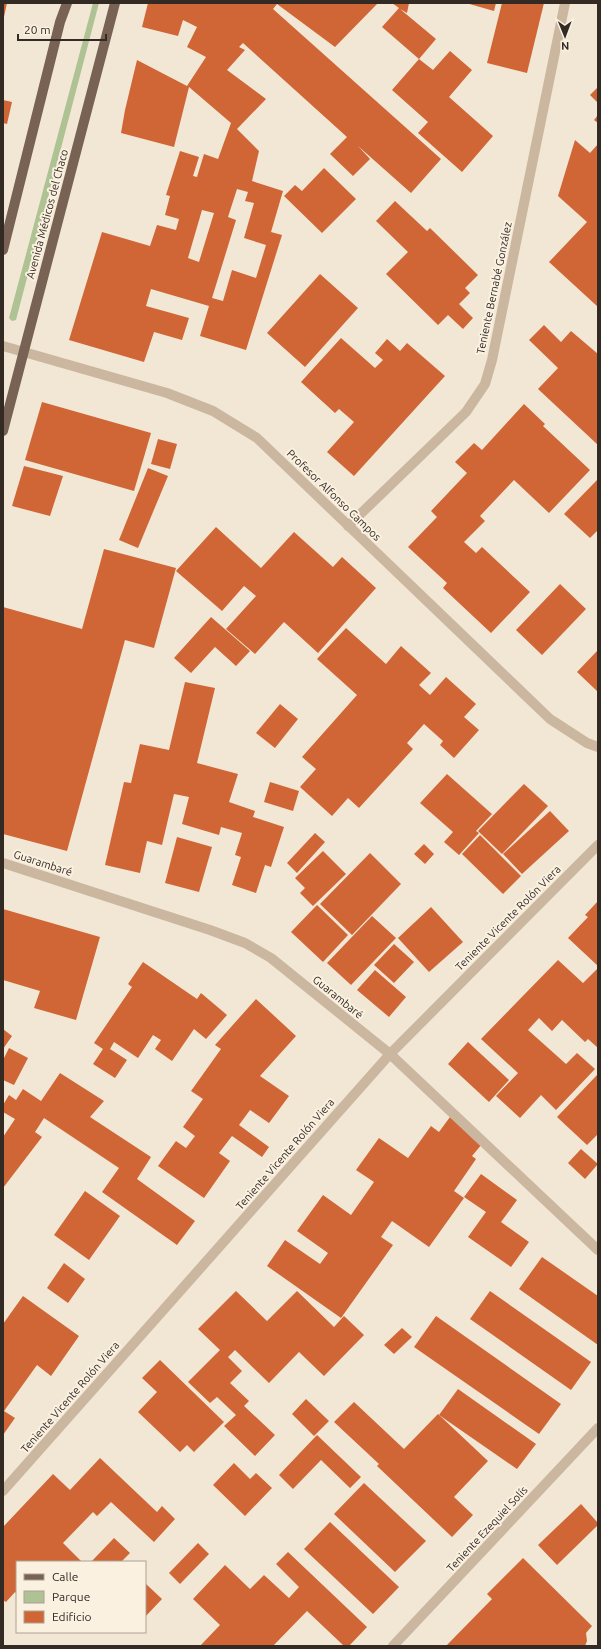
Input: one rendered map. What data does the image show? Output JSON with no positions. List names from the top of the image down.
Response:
{
  "streets": {
    "main road": ["Avenida Médicos del Chaco"],
    "street": [
      "Teniente Bernabé González",
      "Profesor Alfonso Campos",
      "Guarambaré",
      "Teniente Vicente Rolón Viera",
      "Teniente Ezequiel Solís"
    ]
  },
  "crossings": [
    ["Avenida Médicos del Chaco", "Profesor Alfonso Campos"],
    ["Teniente Bernabé González", "Profesor Alfonso Campos"],
    ["Guarambaré", "Teniente Vicente Rolón Viera"]
  ],
  "legend": ["Calle", "Parque", "Edificio"],
  "scale_bar": "20 m",
  "north": "bottom"
}
